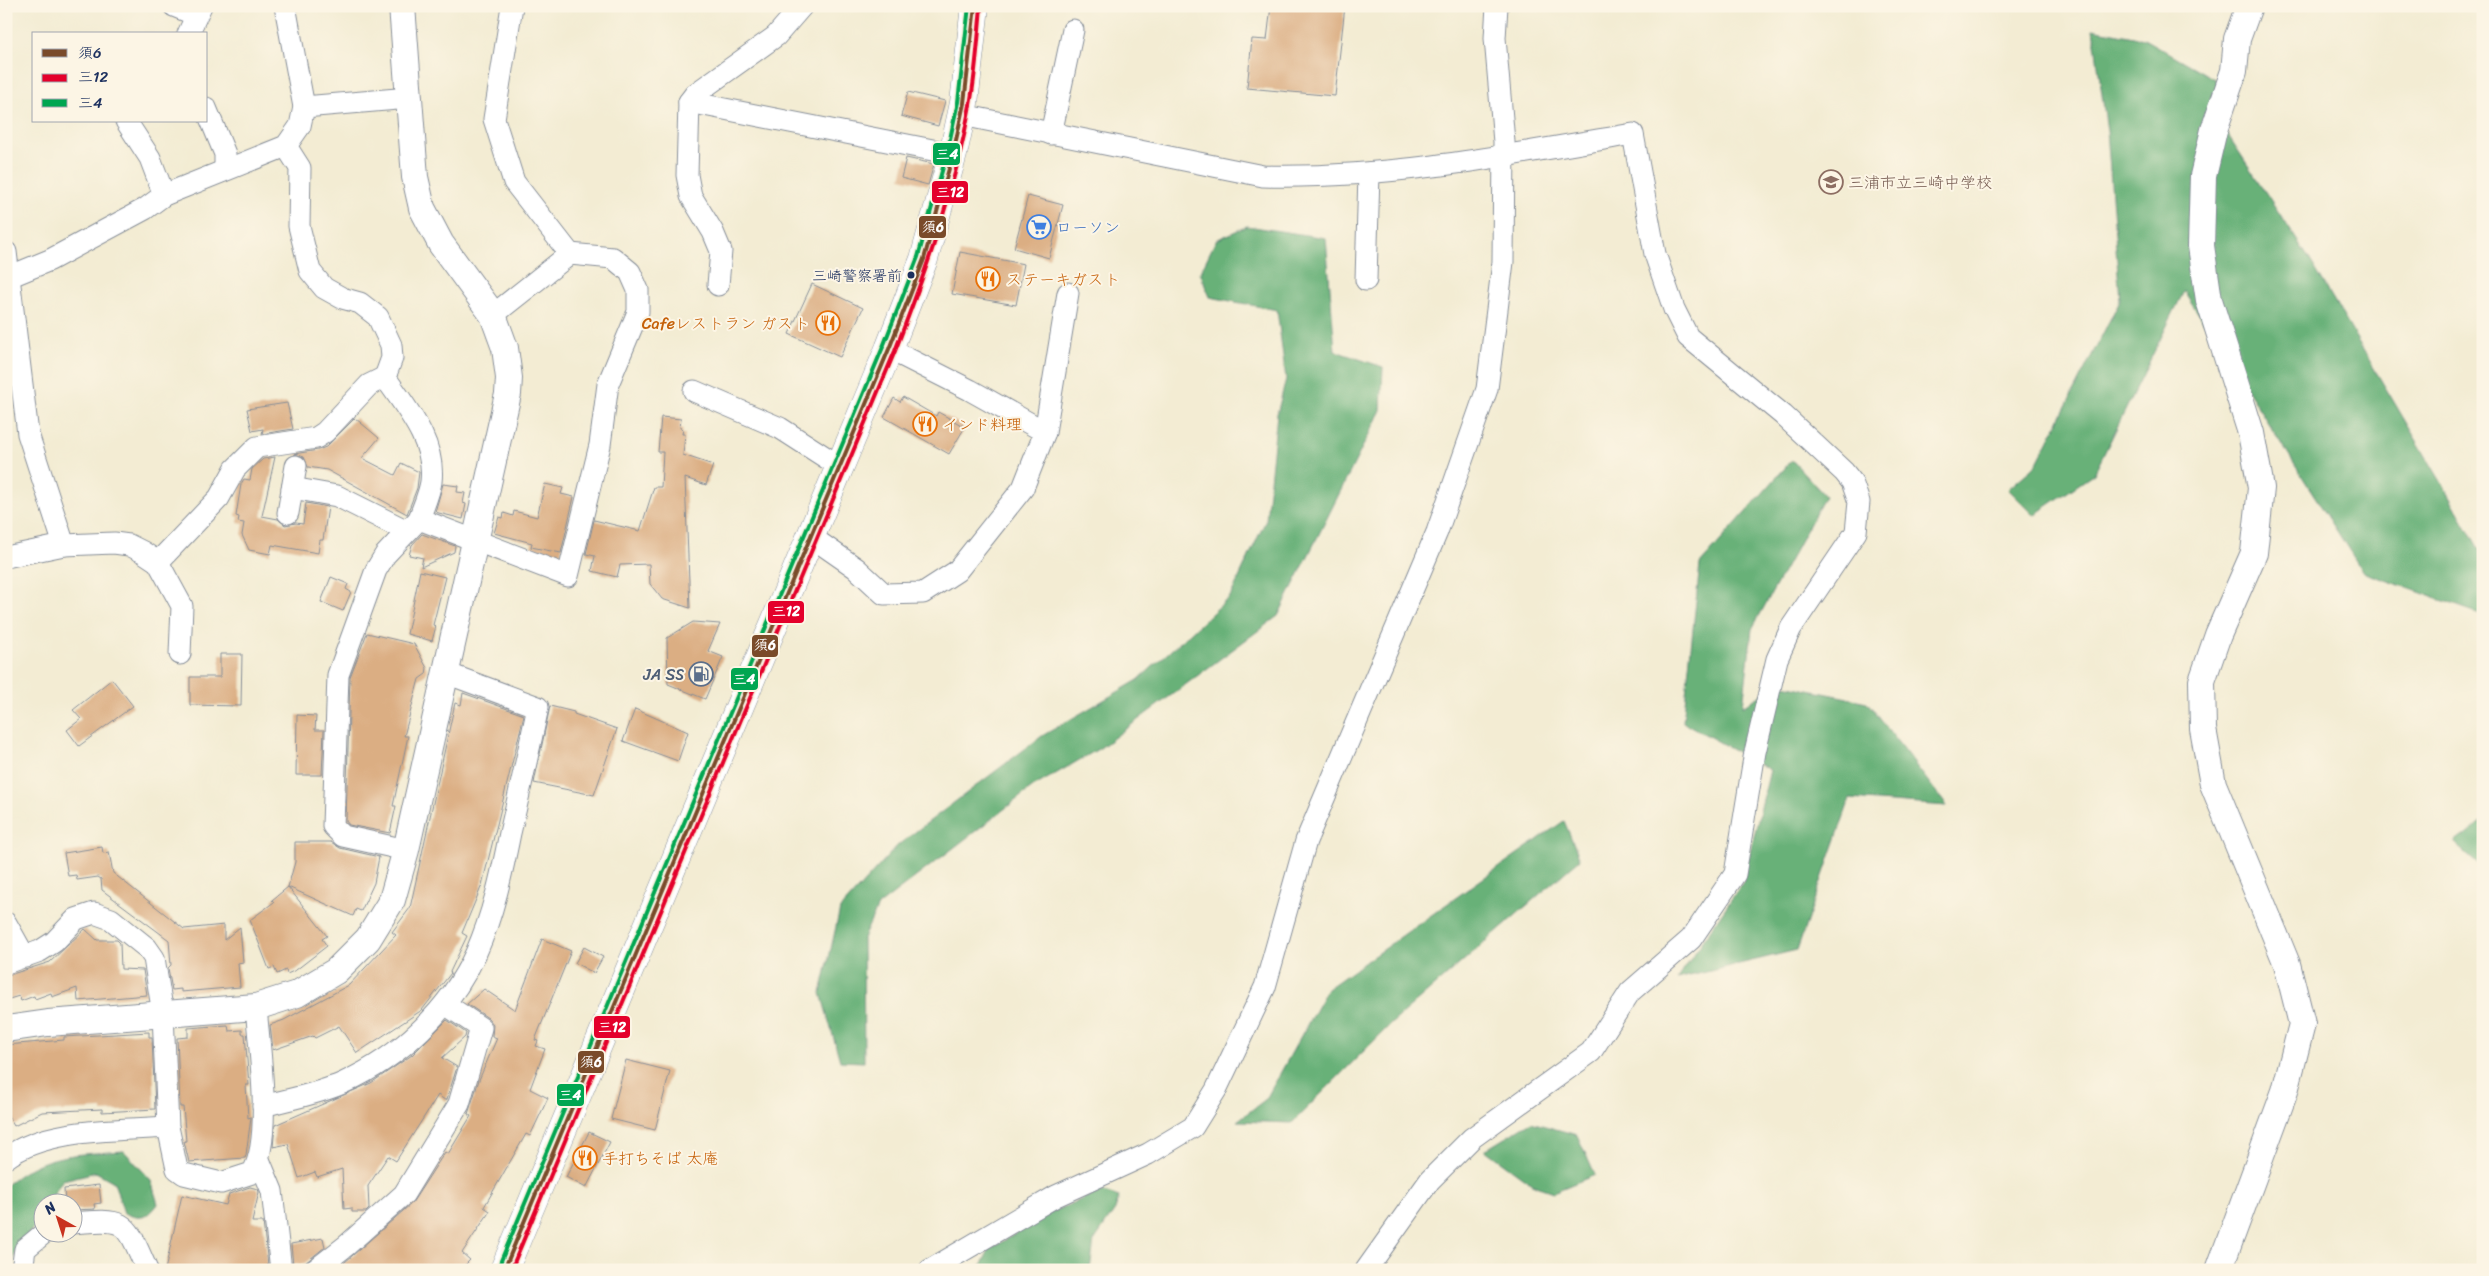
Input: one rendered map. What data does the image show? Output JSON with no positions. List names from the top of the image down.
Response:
{
  "places": {
    "school or university": ["三浦市立三崎中学校"],
    "supermarket": ["ローソン"],
    "other": ["三崎警察署前"],
    "restaurant": [
      "ステーキガスト",
      "Cafeレストラン ガスト",
      "インド料理",
      "手打ちそば 太庵"
    ],
    "fuel station": ["JA SS"]
  },
  "lines": ["transit line 須6", "transit line 三4", "transit line 三12"],
  "legend": ["須6", "三12", "三4"],
  "north": "top left"
}
